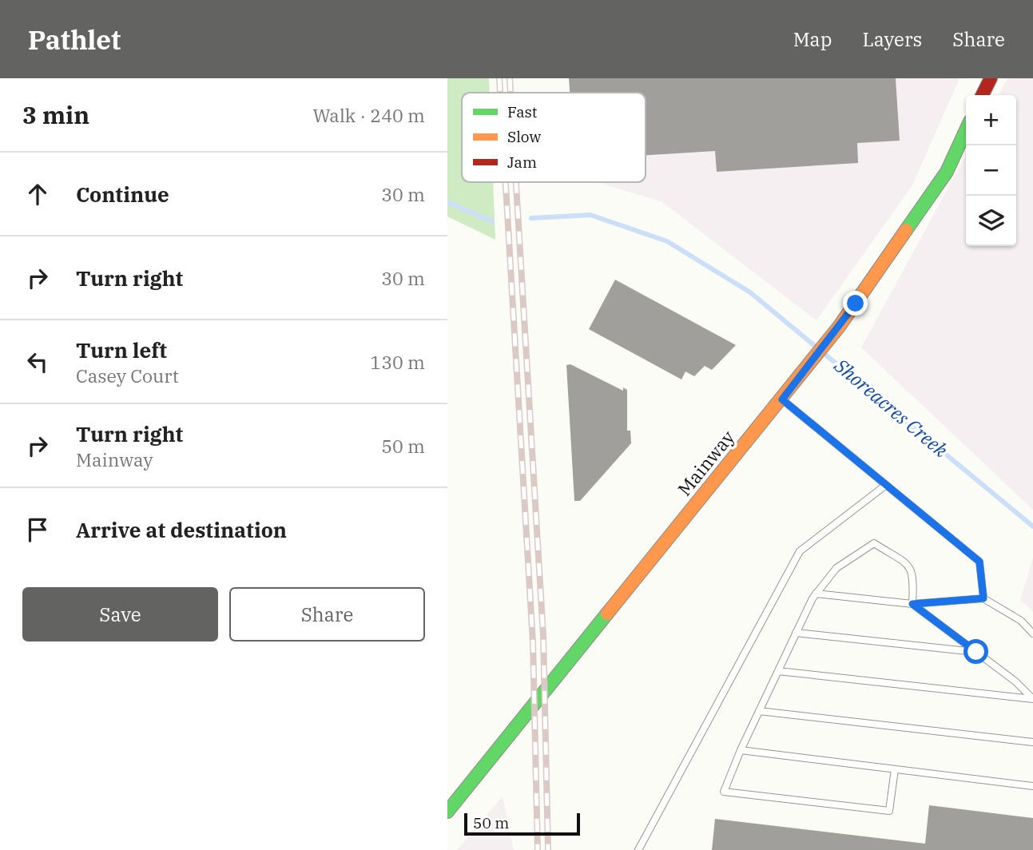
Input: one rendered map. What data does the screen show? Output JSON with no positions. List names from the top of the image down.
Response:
{
  "streets": {
    "street": ["Mainway"]
  },
  "water": ["Shoreacres Creek"],
  "legend": ["Fast", "Slow", "Jam"],
  "scale_bar": "50 m",
  "page": {
    "header": "Pathlet",
    "nav": ["Map", "Layers", "Share"],
    "heading": ["3 min", "Walk · 240 m"],
    "map_buttons": ["+", "−"],
    "list": [
      ["Continue", "30 m"],
      ["Turn right", "30 m"],
      ["Turn left", "Casey Court", "130 m"],
      ["Turn right", "Mainway", "50 m"],
      "Arrive at destination"
    ],
    "buttons": ["Save", "Share"],
    "scale": "50 m"
  }
}
